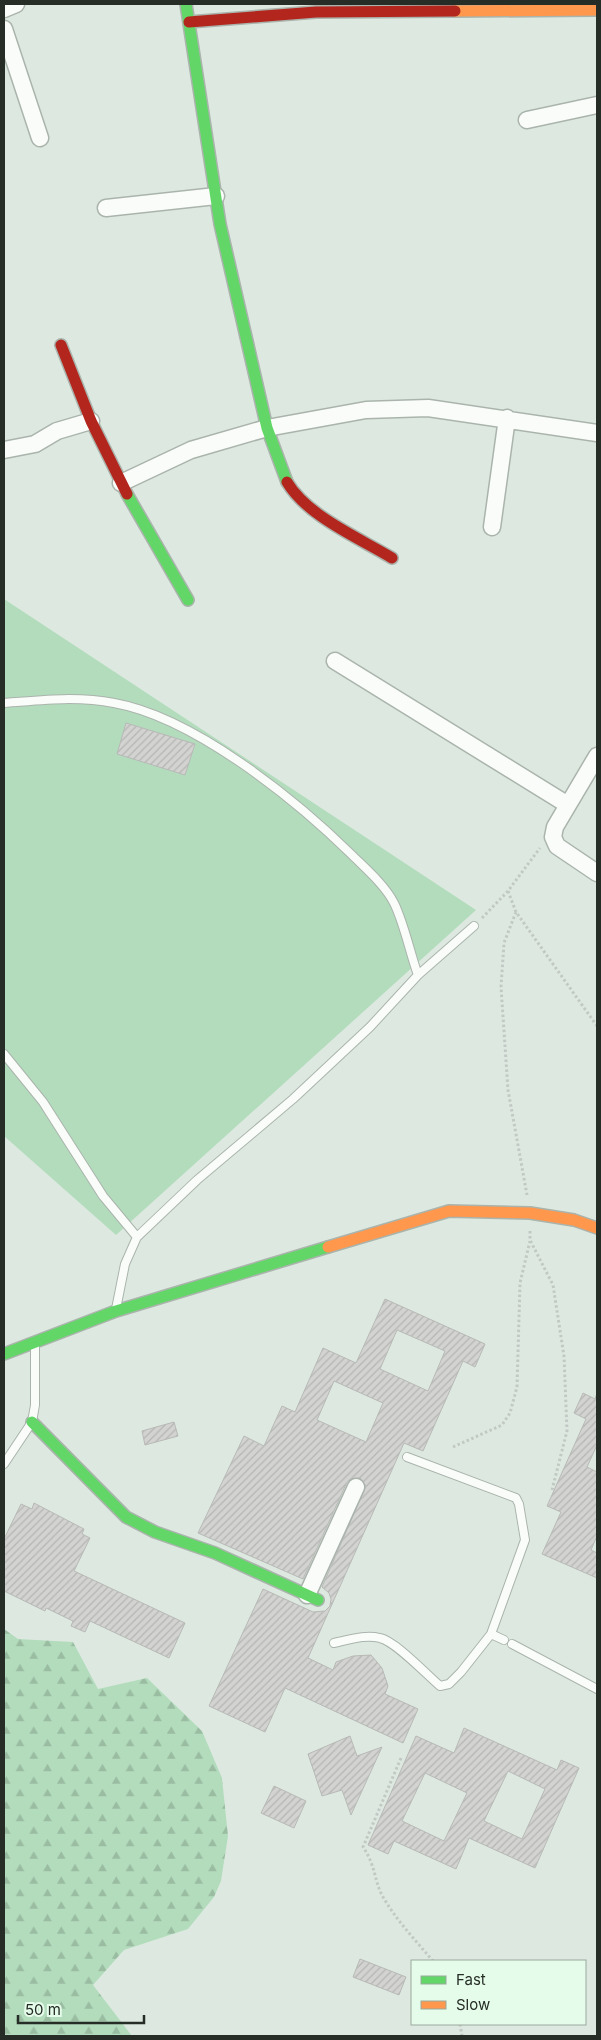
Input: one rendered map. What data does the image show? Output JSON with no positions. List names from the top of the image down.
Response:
{
  "legend": ["Fast", "Slow"],
  "scale_bar": "50 m"
}
